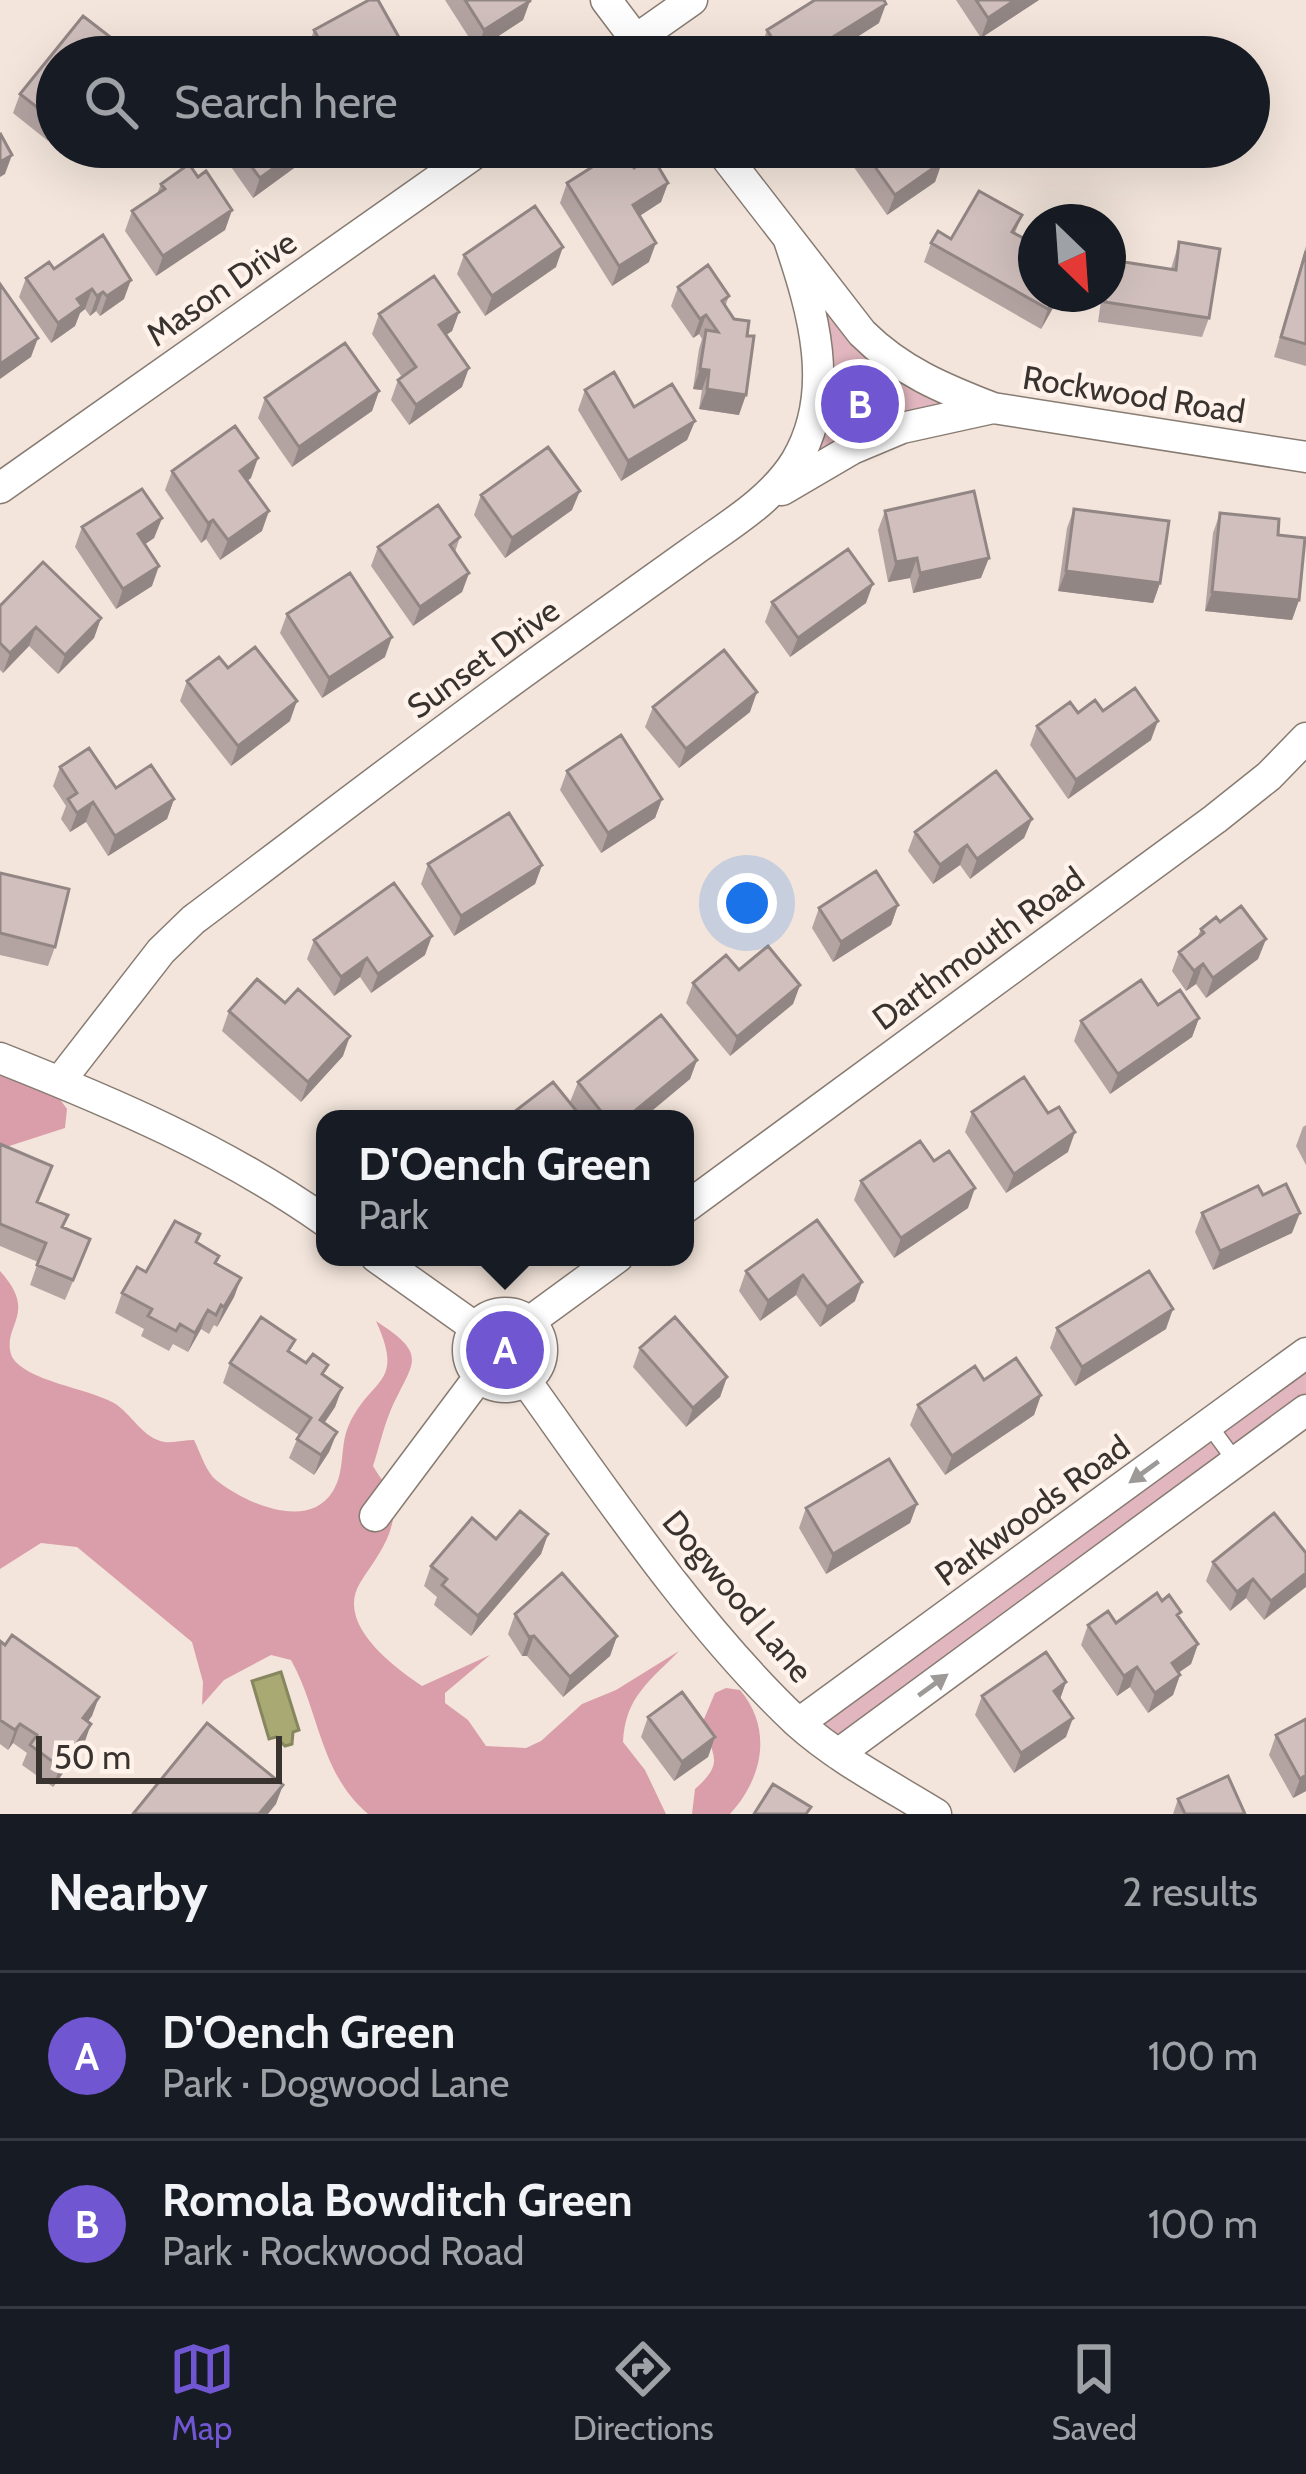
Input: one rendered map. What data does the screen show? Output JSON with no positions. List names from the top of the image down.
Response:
{
  "streets": {
    "street": [
      "Mason Drive",
      "Rockwood Road",
      "Sunset Drive",
      "Darthmouth Road",
      "Parkwoods Road",
      "Dogwood Lane"
    ]
  },
  "crossings": [
    ["Rockwood Road", "Sunset Drive"],
    ["Parkwoods Road", "Dogwood Lane"]
  ],
  "scale_bar": "50 m",
  "north": "bottom right",
  "page": {
    "search": "Search here",
    "pins": ["B", "A"],
    "popup": ["D'Oench Green", "Park"],
    "scale": "50 m",
    "heading": ["Nearby", "2 results"],
    "list": [
      {
        "mark": "A",
        "name": "D'Oench Green",
        "note": "Park · Dogwood Lane",
        "value": "100 m"
      },
      {
        "mark": "B",
        "name": "Romola Bowditch Green",
        "note": "Park · Rockwood Road",
        "value": "100 m"
      }
    ],
    "nav": ["Map", "Directions", "Saved"]
  }
}
